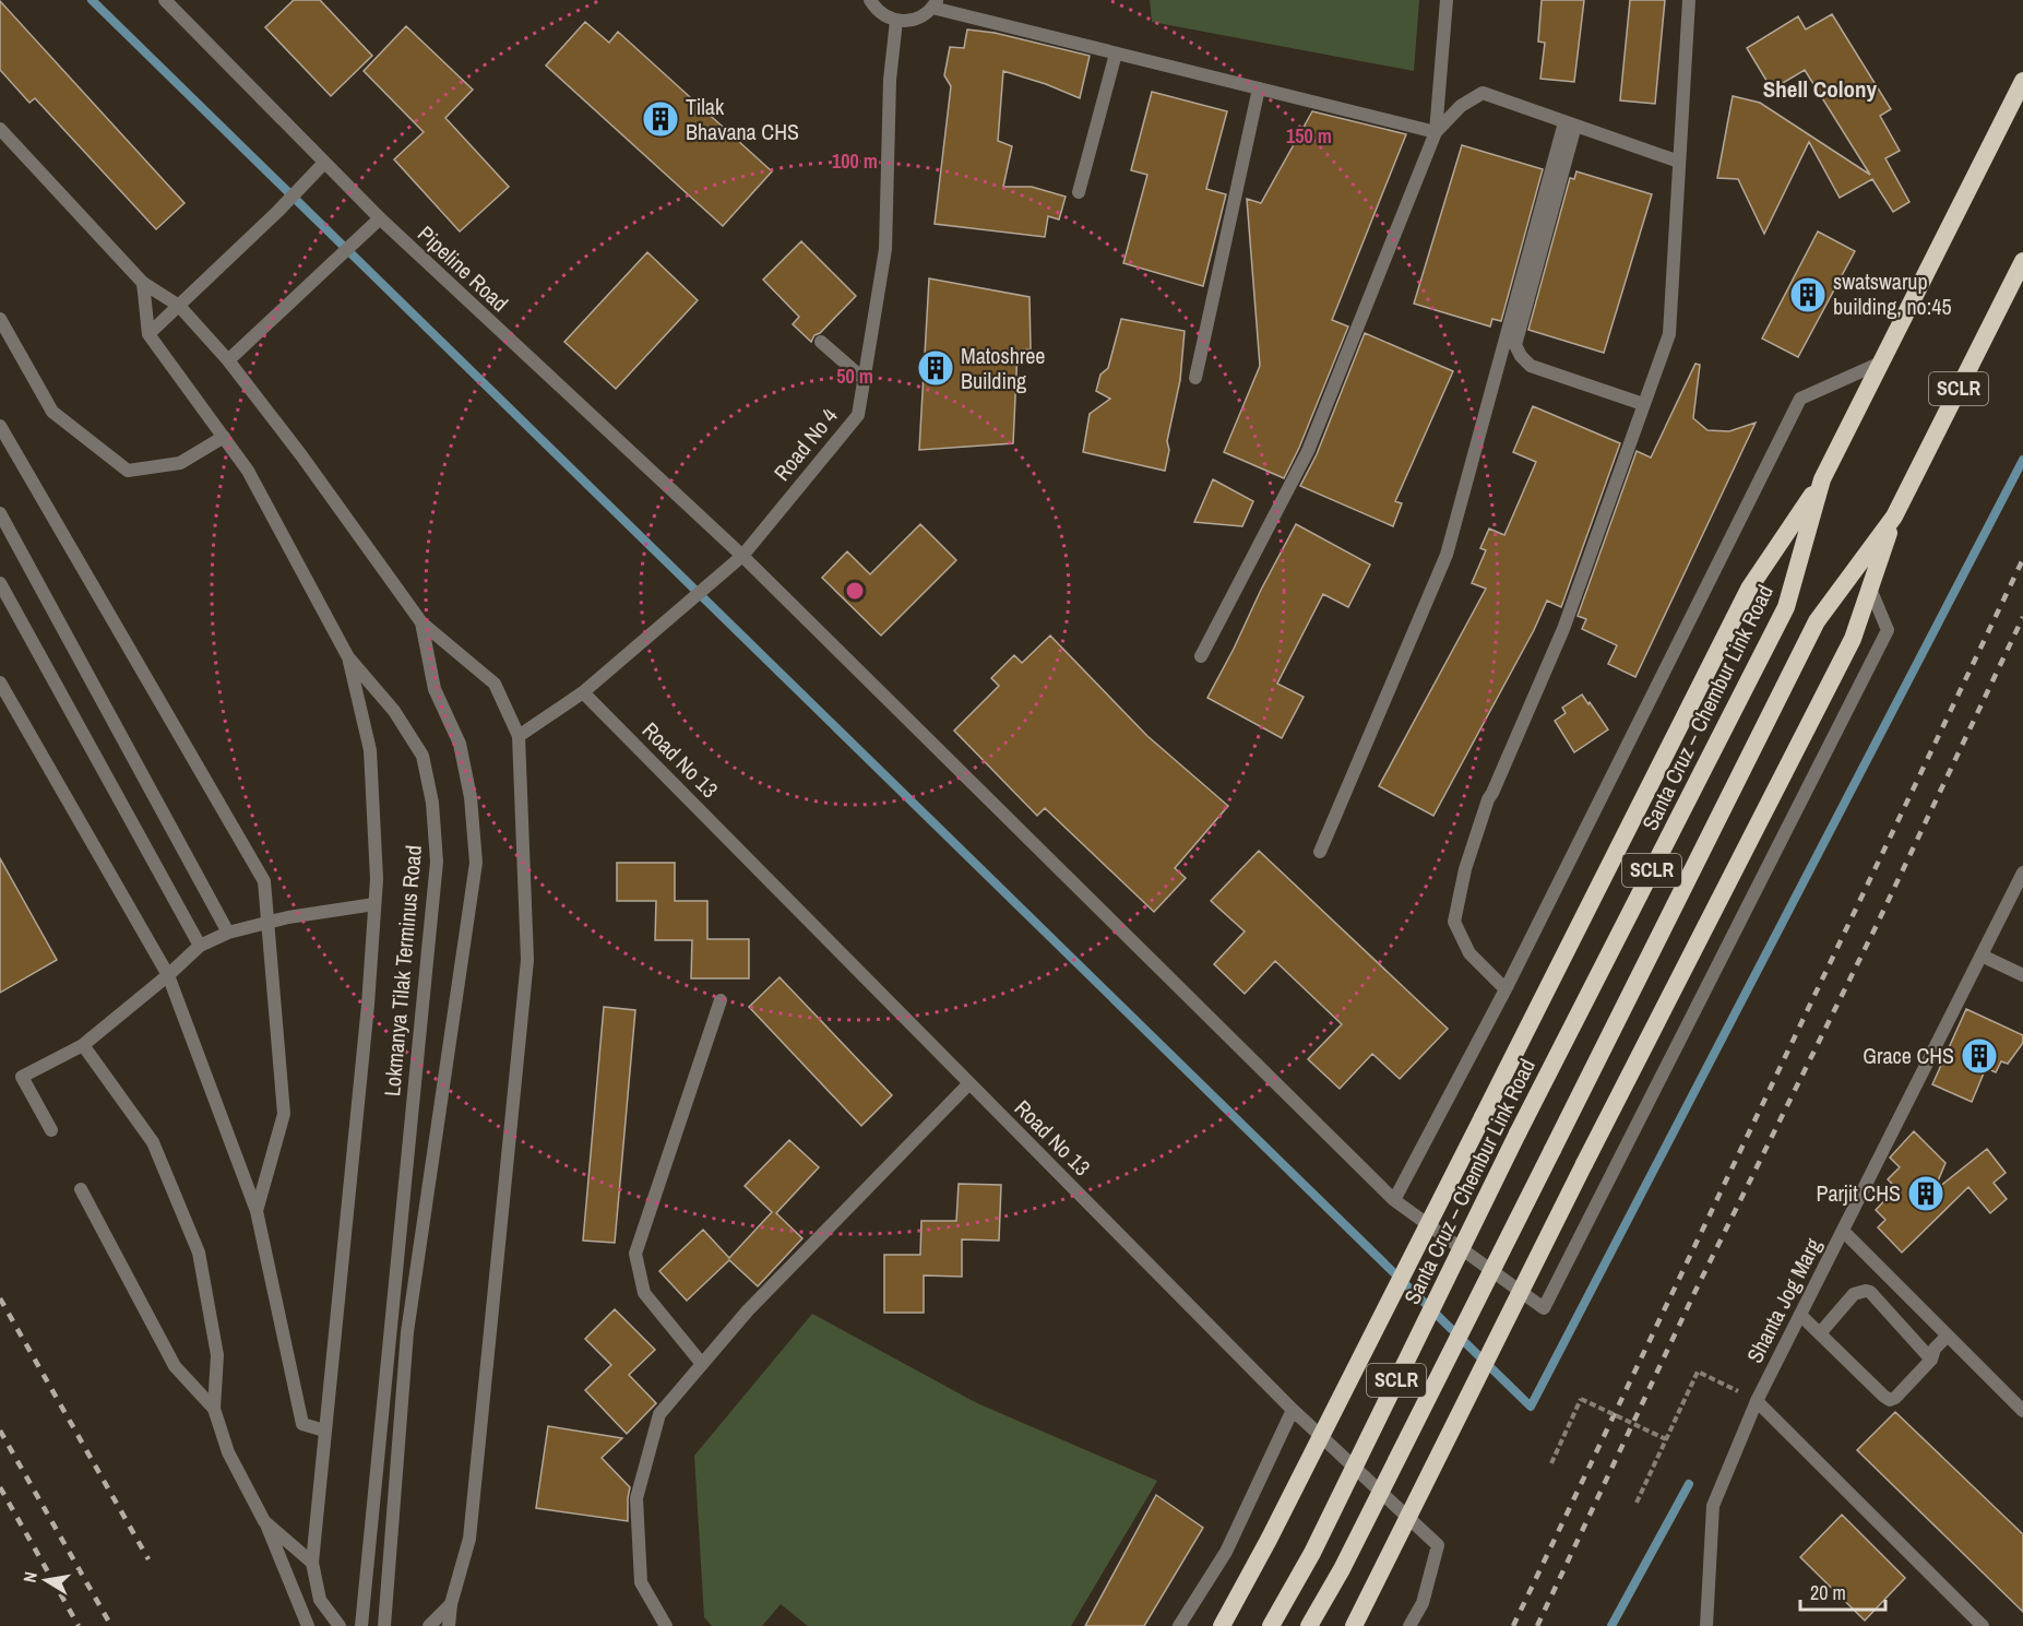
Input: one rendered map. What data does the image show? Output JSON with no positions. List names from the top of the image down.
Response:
{
  "streets": {
    "highway": ["SCLR", "Santa Cruz – Chembur Link Road"],
    "street": [
      "Pipeline Road",
      "Road No 4",
      "Road No 13",
      "Lokmanya Tilak Terminus Road",
      "Shanta Jog Marg"
    ]
  },
  "crossings": [
    ["Pipeline Road", "Road No 4"],
    ["Road No 4", "Road No 13"]
  ],
  "districts": ["Shell Colony"],
  "places": {
    "building": [
      "Tilak Bhavana CHS",
      "swatswarup building, no:45",
      "Matoshree Building",
      "Grace CHS",
      "Parjit CHS"
    ]
  },
  "scale_bar": "20 m",
  "north": "left",
  "rings": ["150 m", "100 m", "50 m"]
}
